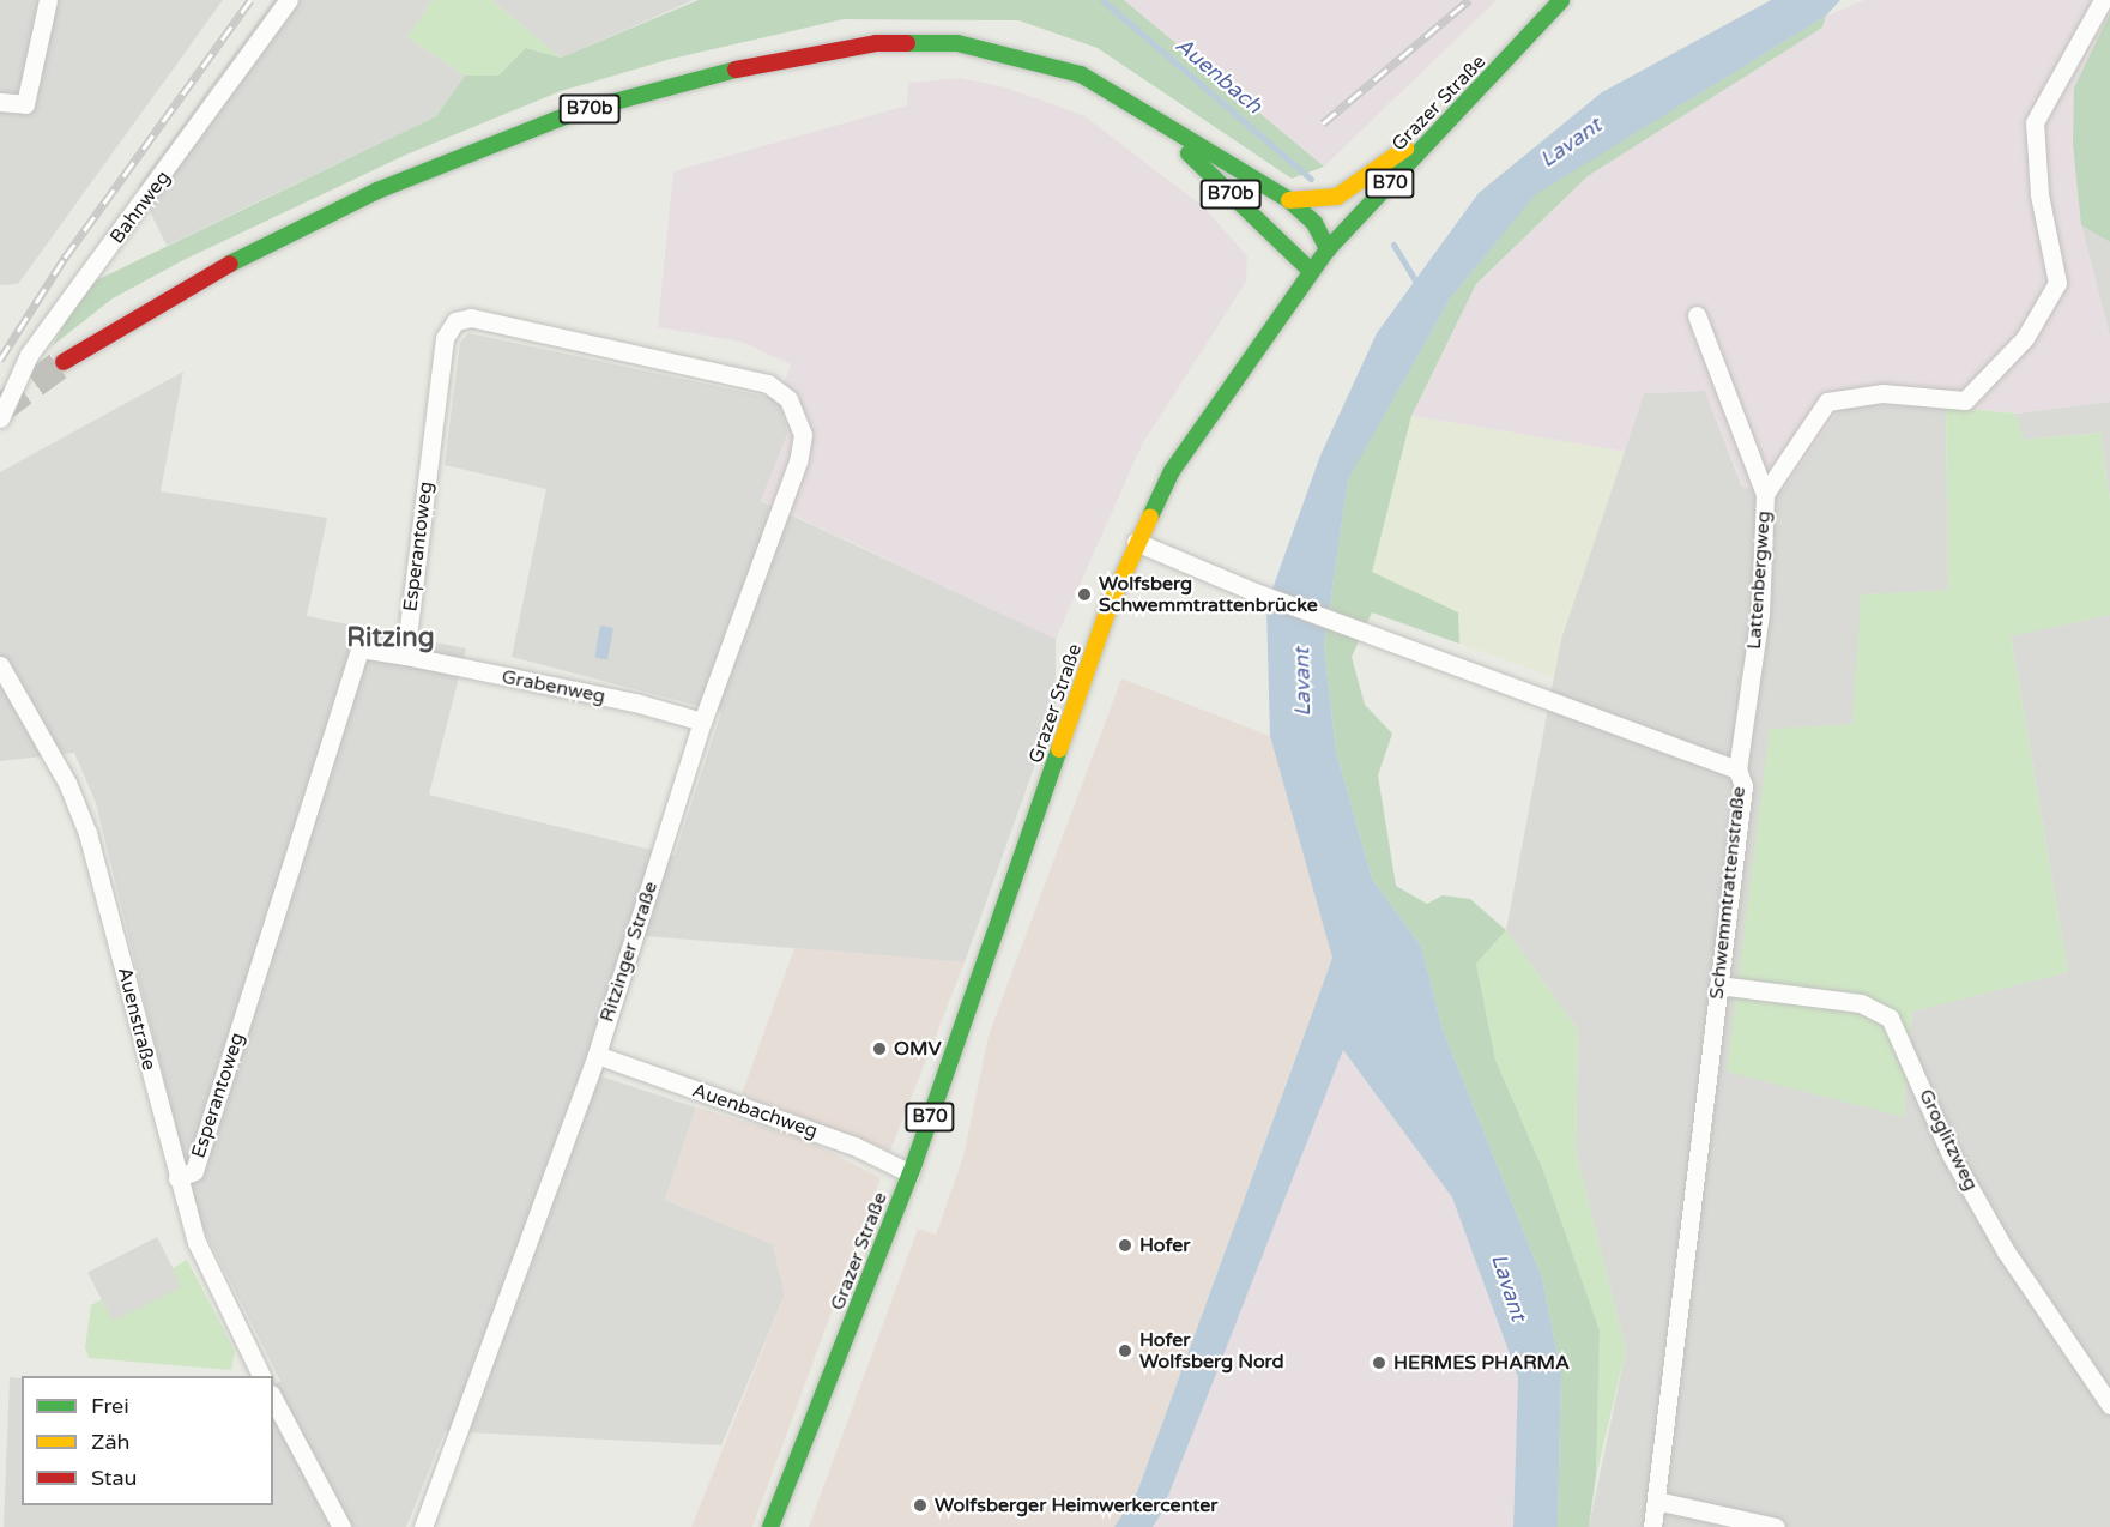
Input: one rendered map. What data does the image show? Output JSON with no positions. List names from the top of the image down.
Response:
{
  "streets": {
    "main road": ["Grazer Straße", "B70b", "B70"],
    "street": [
      "Bahnweg",
      "Esperantoweg",
      "Lattenbergweg",
      "Grabenweg",
      "Schwemmtrattenstraße",
      "Ritzinger Straße",
      "Auenstraße",
      "Auenbachweg",
      "Groglitzweg"
    ]
  },
  "crossings": [
    ["Grazer Straße", "B70b"],
    ["Grazer Straße", "Schwemmtrattenstraße"],
    ["Grazer Straße", "Auenbachweg"],
    ["Esperantoweg", "Grabenweg"],
    ["Esperantoweg", "Ritzinger Straße"],
    ["Esperantoweg", "Auenstraße"],
    ["Lattenbergweg", "Schwemmtrattenstraße"],
    ["Grabenweg", "Ritzinger Straße"],
    ["Schwemmtrattenstraße", "Groglitzweg"],
    ["Ritzinger Straße", "Auenbachweg"]
  ],
  "districts": ["Ritzing"],
  "water": ["Auenbach", "Lavant"],
  "places": [
    "Wolfsberg Schwemmtrattenbrücke",
    "OMV",
    "Hofer",
    "Hofer Wolfsberg Nord",
    "HERMES PHARMA",
    "Wolfsberger Heimwerkercenter"
  ],
  "legend": ["Frei", "Zäh", "Stau"]
}
